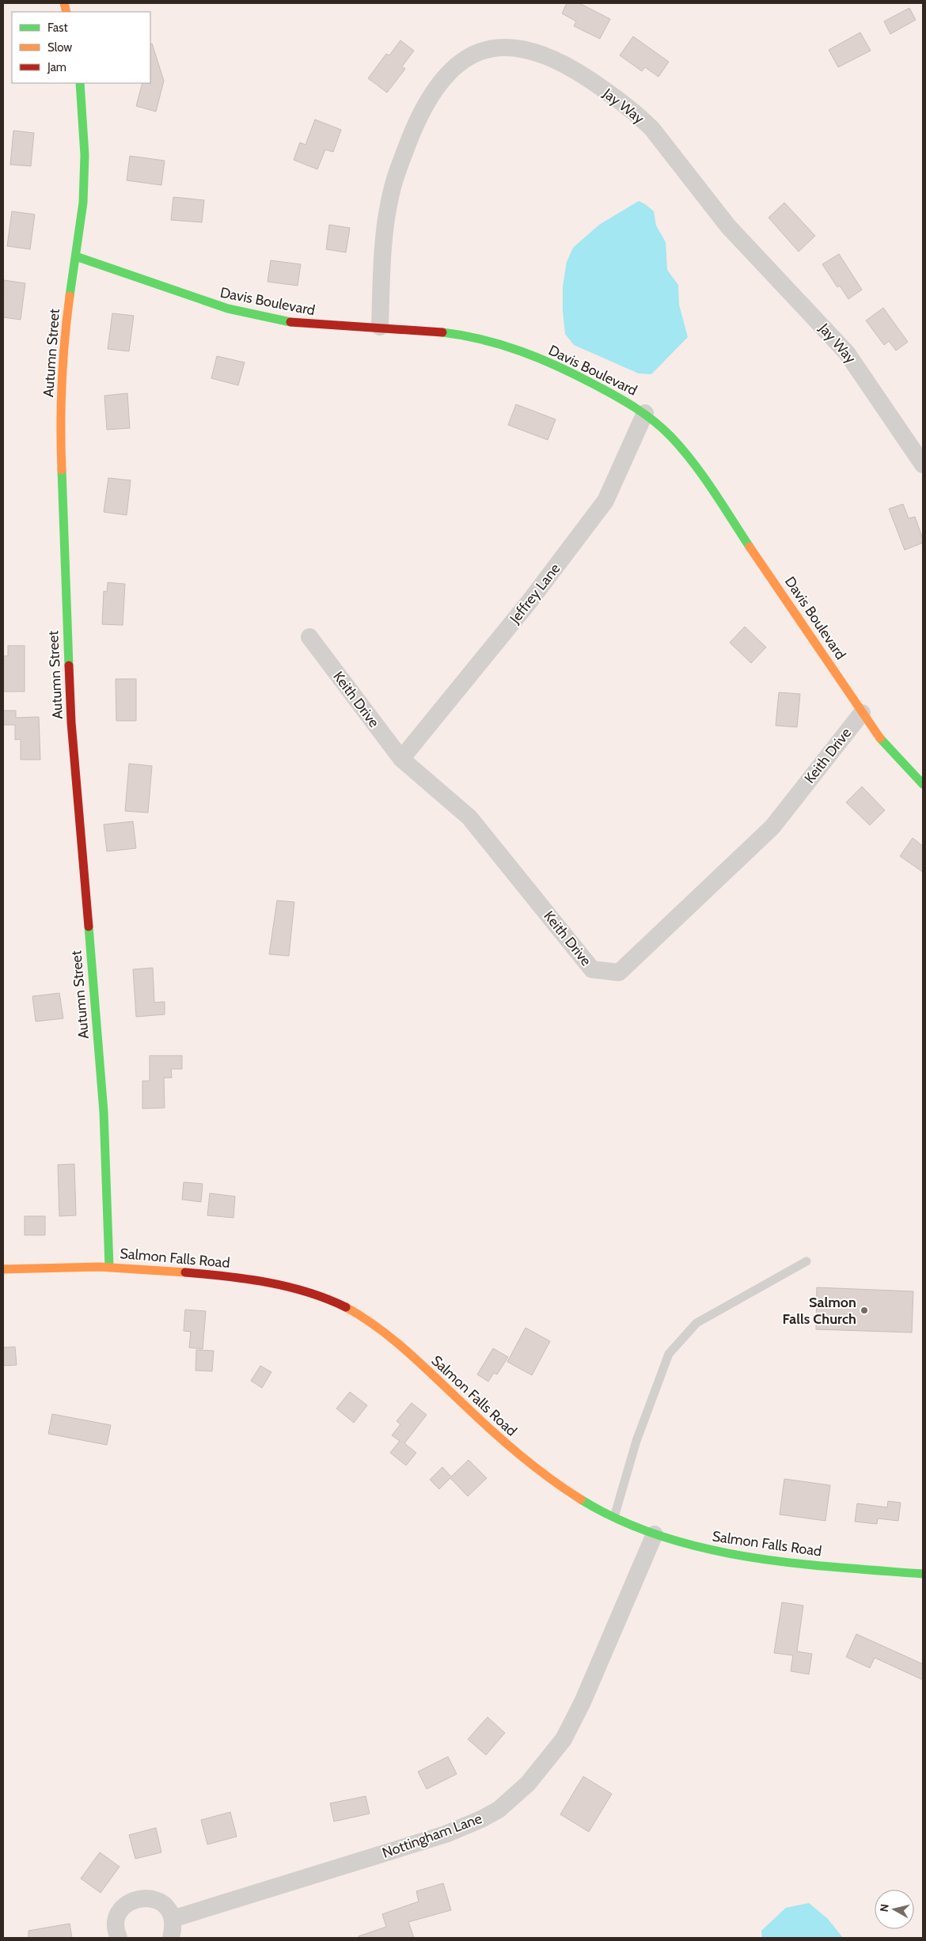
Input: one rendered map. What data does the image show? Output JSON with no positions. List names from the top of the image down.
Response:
{
  "streets": {
    "street": [
      "Jay Way",
      "Davis Boulevard",
      "Autumn Street",
      "Jeffrey Lane",
      "Keith Drive",
      "Salmon Falls Road",
      "Nottingham Lane"
    ]
  },
  "crossings": [
    ["Jay Way", "Davis Boulevard"],
    ["Davis Boulevard", "Autumn Street"],
    ["Davis Boulevard", "Jeffrey Lane"],
    ["Davis Boulevard", "Keith Drive"],
    ["Autumn Street", "Salmon Falls Road"],
    ["Jeffrey Lane", "Keith Drive"],
    ["Salmon Falls Road", "Nottingham Lane"]
  ],
  "places": ["Salmon Falls Church"],
  "legend": ["Fast", "Slow", "Jam"],
  "north": "left"
}
